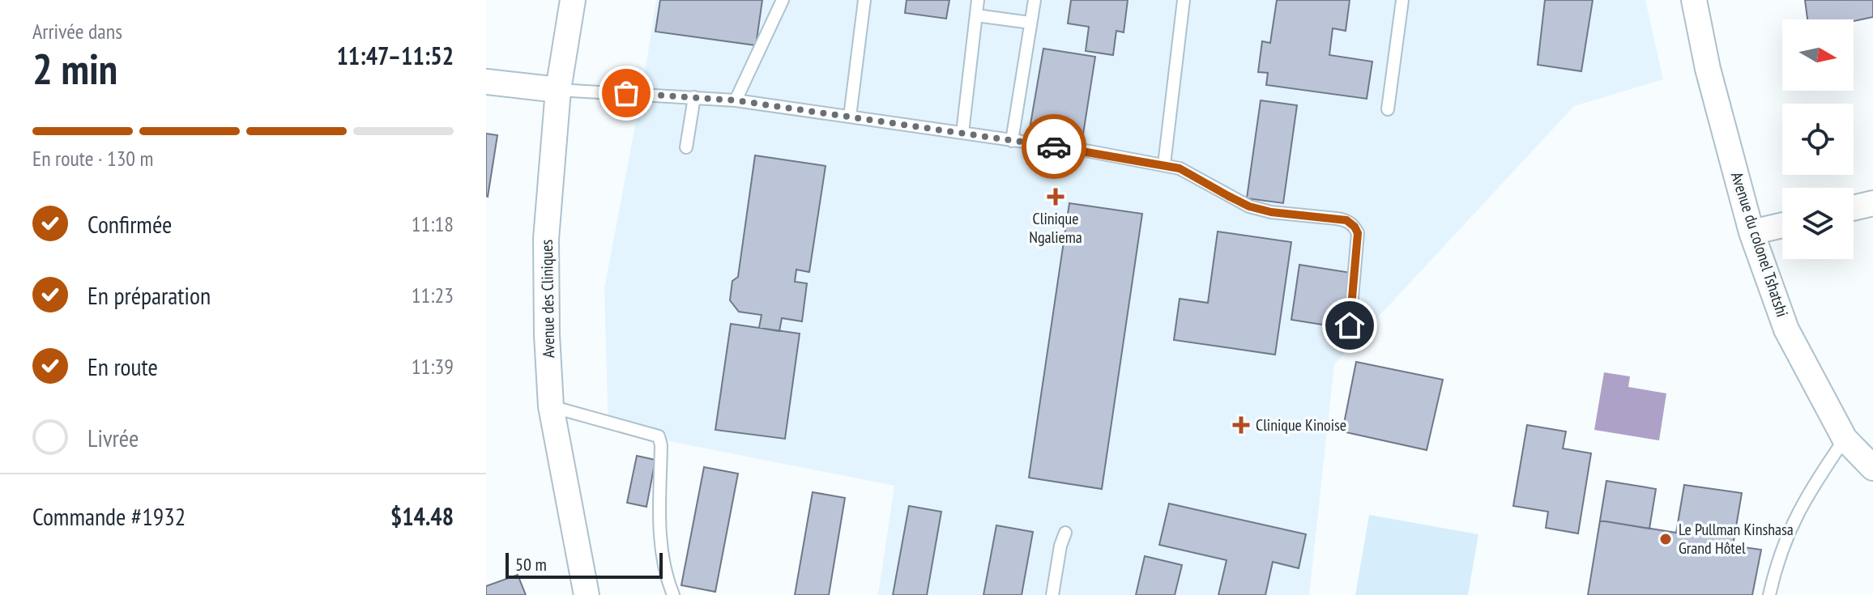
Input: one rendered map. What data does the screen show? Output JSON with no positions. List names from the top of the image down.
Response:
{
  "streets": {
    "street": ["Avenue du colonel Tshatshi", "Avenue des Cliniques"]
  },
  "places": {
    "health": ["Clinique Ngaliema", "Clinique Kinoise"],
    "other": ["Le Pullman Kinshasa Grand Hôtel"]
  },
  "scale_bar": "50 m",
  "north": "right",
  "page": {
    "heading": ["2 min", "Arrivée dans", "11:47–11:52"],
    "panel": ["Commande #1932", "$14.48"],
    "bar": "En route · 130 m",
    "list": [
      ["Confirmée", "11:18"],
      ["En préparation", "11:23"],
      ["En route", "11:39"],
      "Livrée"
    ],
    "scale": "50 m"
  }
}
